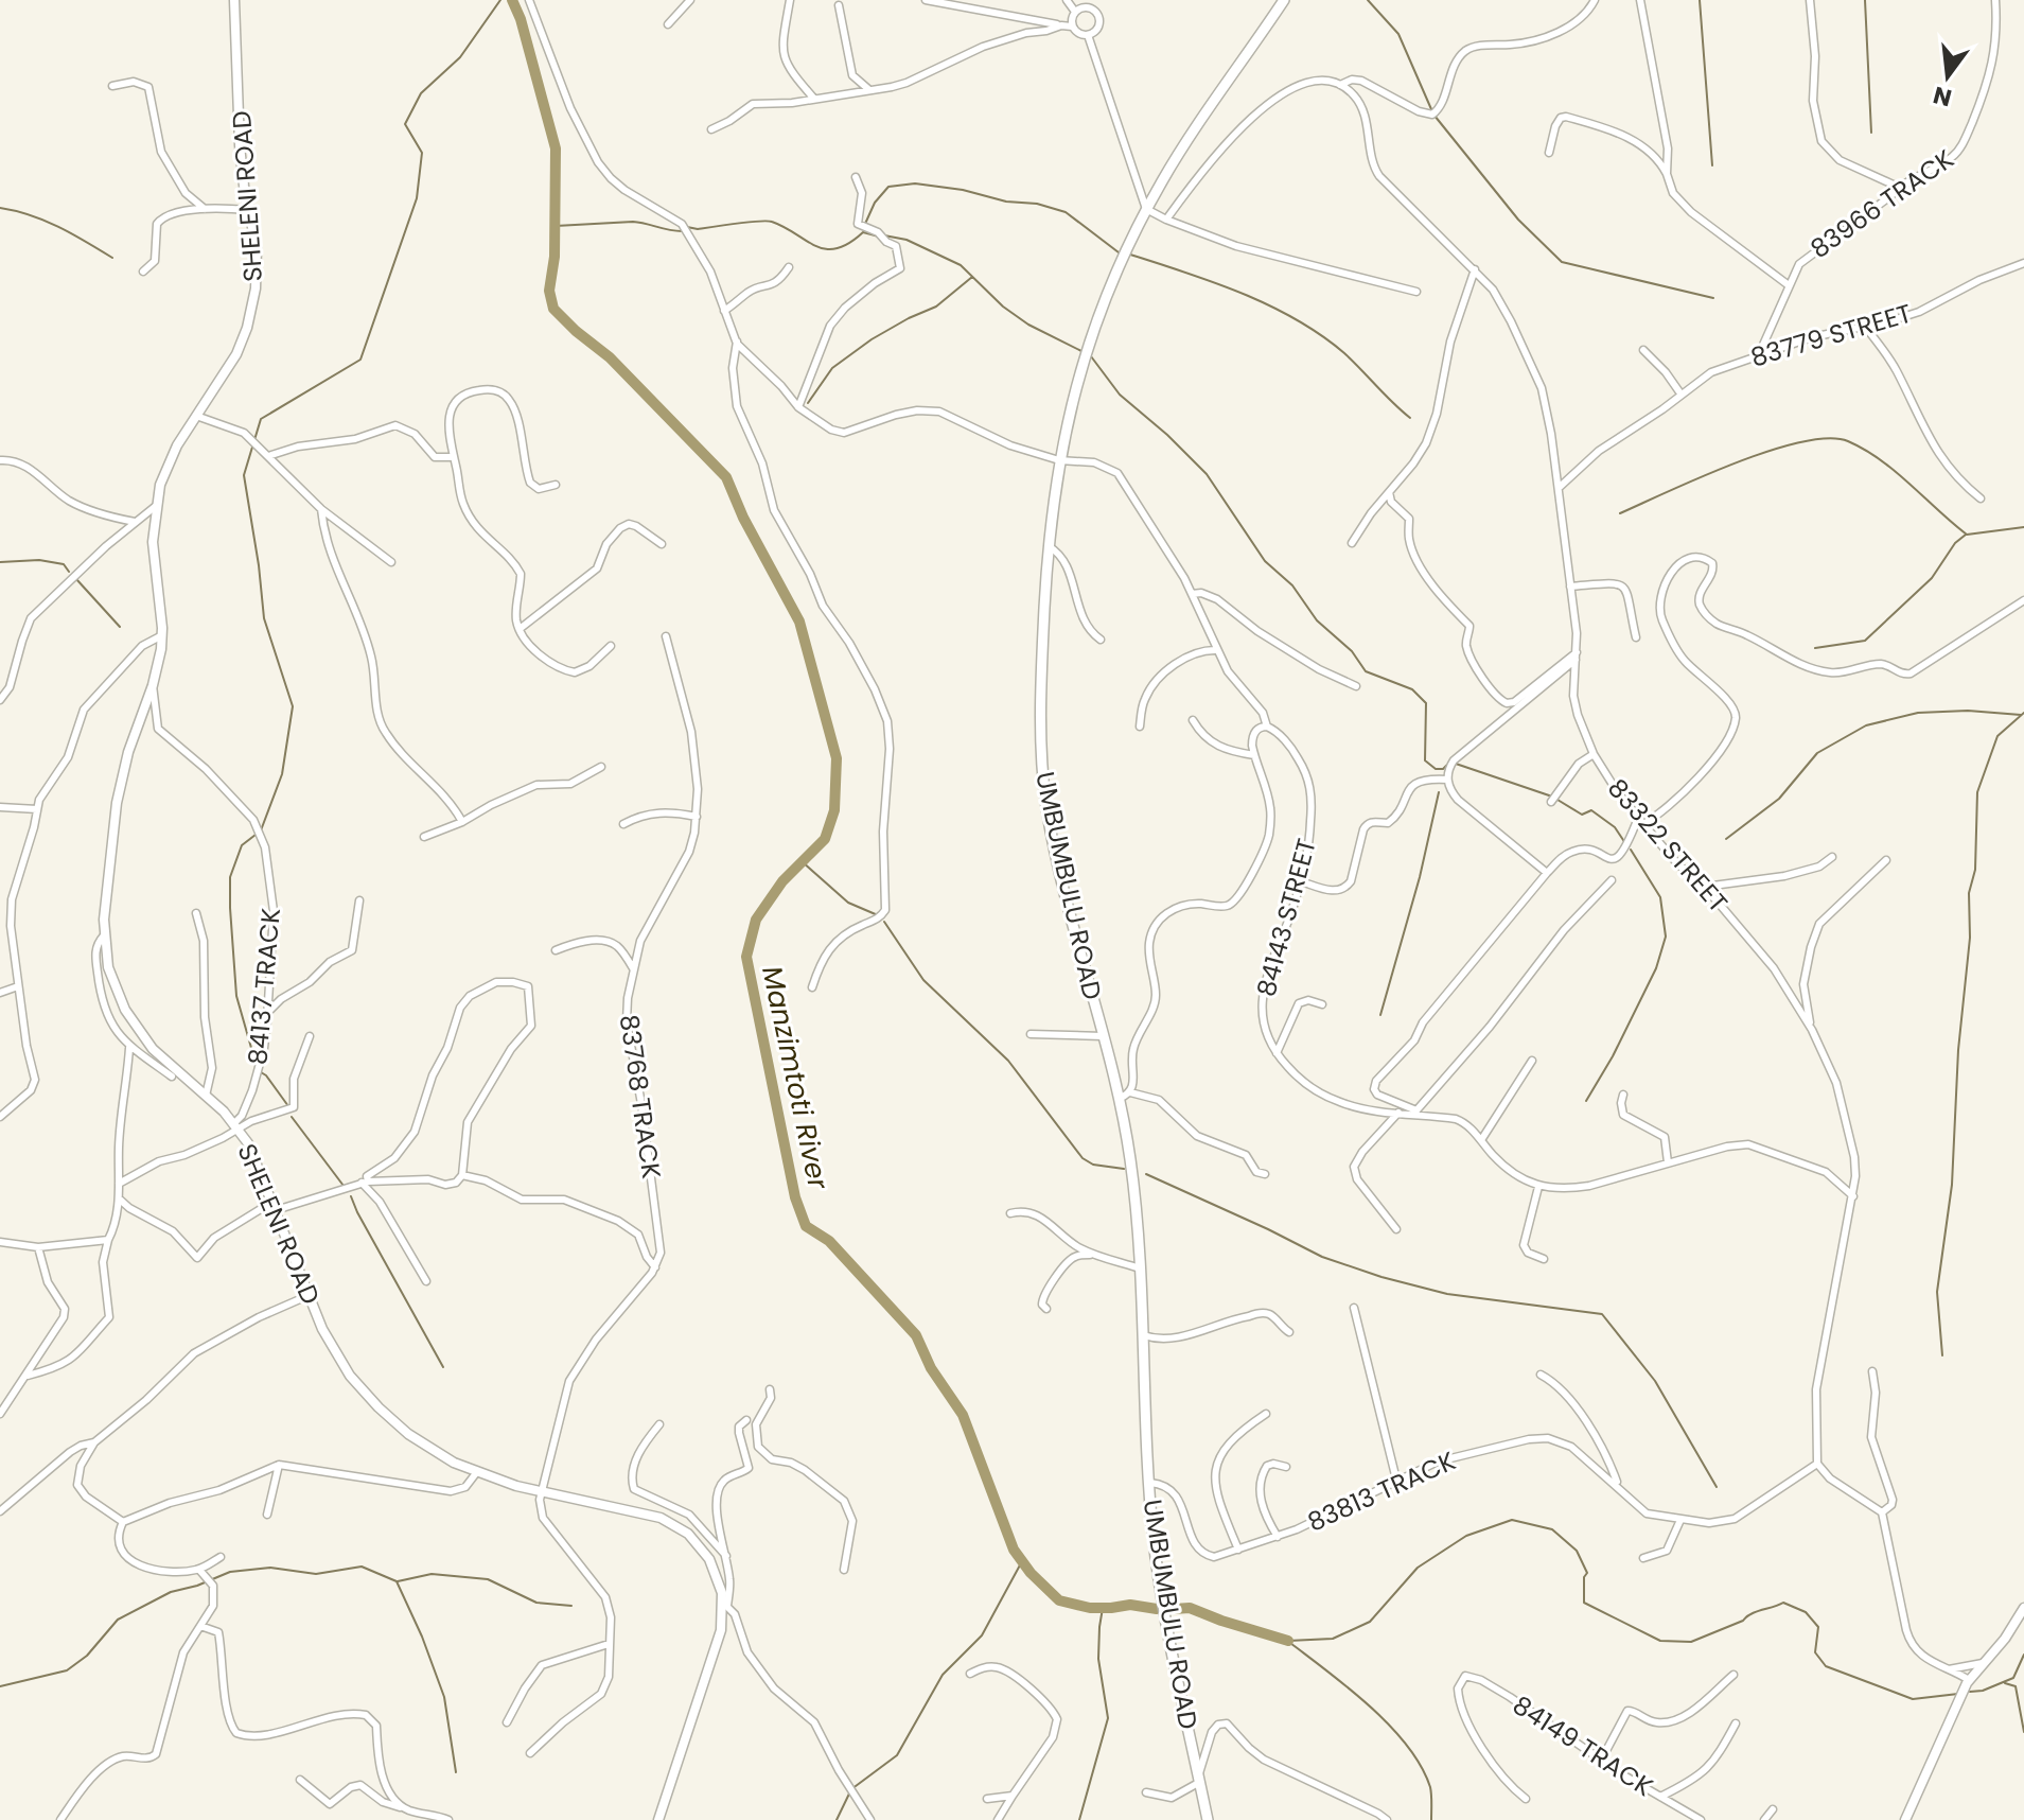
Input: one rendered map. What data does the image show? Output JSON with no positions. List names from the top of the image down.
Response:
{
  "streets": {
    "main road": ["UMBUMBULU ROAD"],
    "street": [
      "SHELENI ROAD",
      "83966 TRACK",
      "83779 STREET",
      "83322 STREET",
      "84143 STREET",
      "84137 TRACK",
      "83768 TRACK",
      "83813 TRACK",
      "84149 TRACK"
    ]
  },
  "crossings": [
    ["SHELENI ROAD", "84137 TRACK"],
    ["83966 TRACK", "83779 STREET"],
    ["83779 STREET", "83322 STREET"],
    ["83322 STREET", "83813 TRACK"],
    ["UMBUMBULU ROAD", "84143 STREET"],
    ["UMBUMBULU ROAD", "83813 TRACK"]
  ],
  "water": ["Manzimtoti River"],
  "north": "bottom"
}
